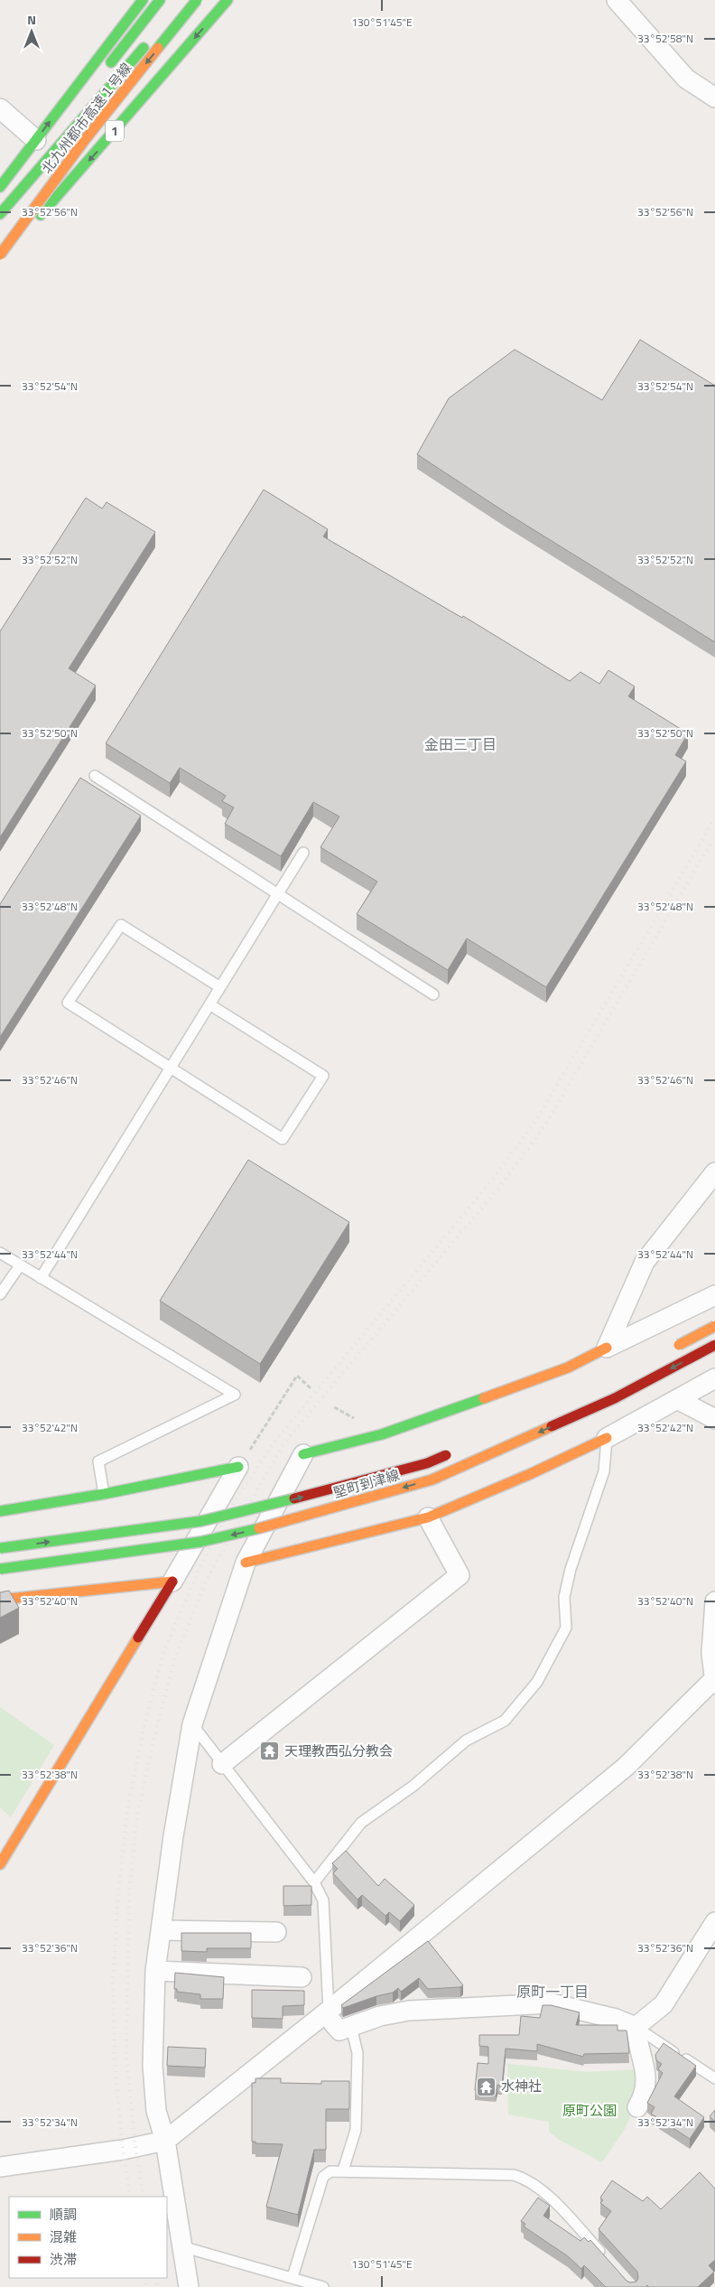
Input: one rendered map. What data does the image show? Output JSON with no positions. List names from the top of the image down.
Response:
{
  "streets": {
    "main road": ["北九州都市高速１号線", "1", "堅町到津線"]
  },
  "districts": ["金田三丁目", "原町一丁目"],
  "parks": ["原町公園"],
  "places": {
    "temple": ["天理教西弘分教会", "水神社"]
  },
  "legend": ["順調", "混雑", "渋滞"],
  "north": "top",
  "coordinates": [
    "130°51'45\"E",
    "33°52'58\"N",
    "33°52'56\"N",
    "33°52'54\"N",
    "33°52'52\"N",
    "33°52'50\"N",
    "33°52'48\"N",
    "33°52'46\"N",
    "33°52'44\"N",
    "33°52'42\"N",
    "33°52'40\"N",
    "33°52'38\"N",
    "33°52'36\"N",
    "33°52'34\"N"
  ]
}
